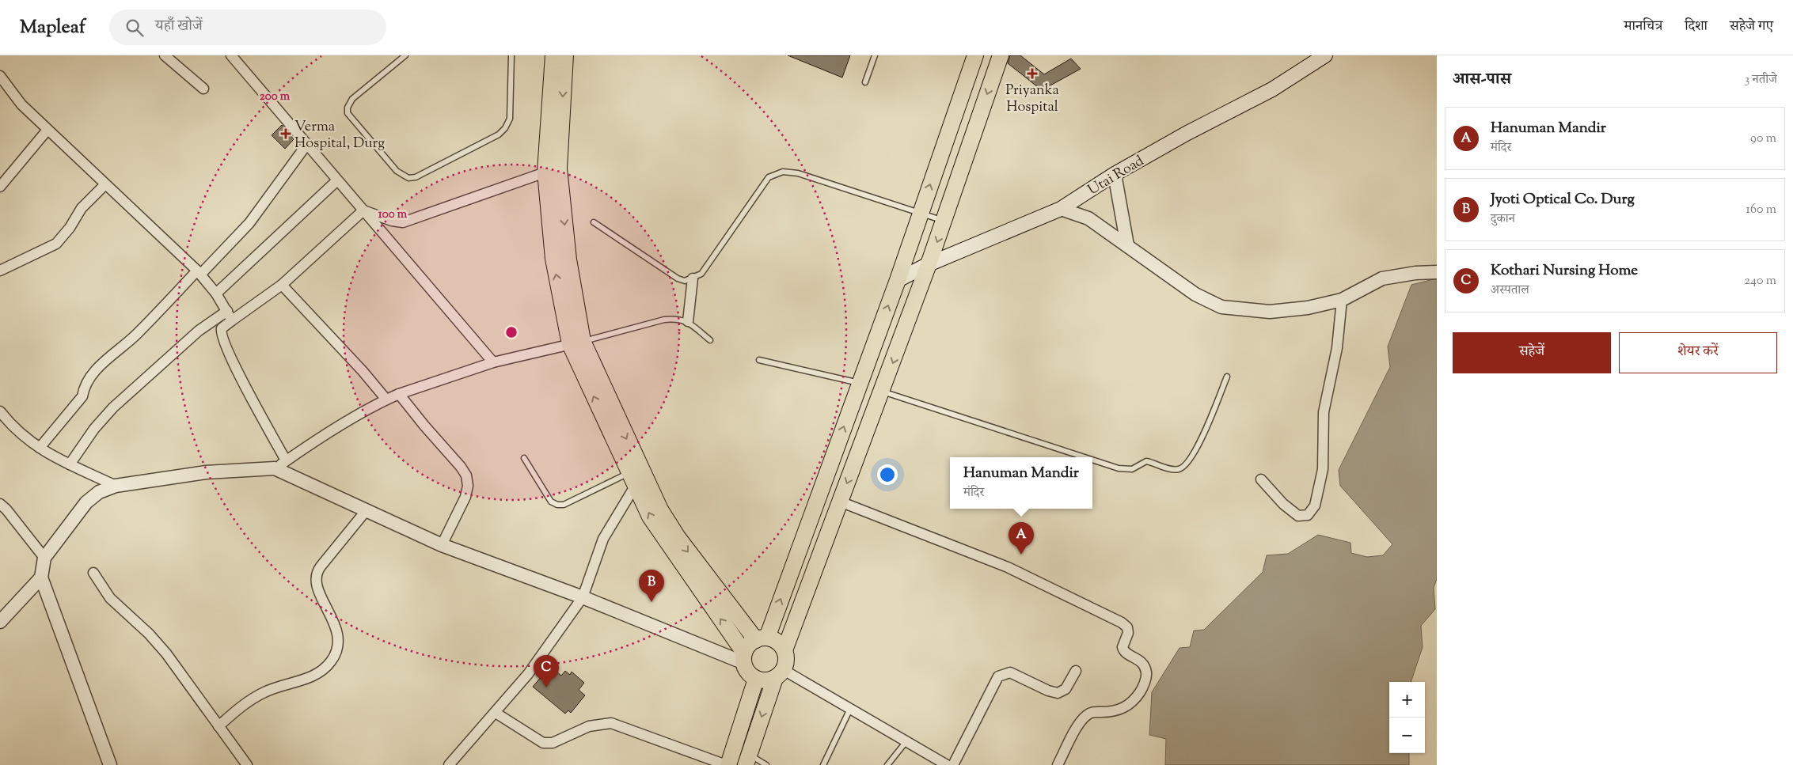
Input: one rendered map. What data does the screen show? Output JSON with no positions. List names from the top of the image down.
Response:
{
  "streets": {
    "main road": ["Utai Road"]
  },
  "places": {
    "health": ["Priyanka Hospital", "Verma Hospital, Durg"]
  },
  "page": {
    "header": "Mapleaf",
    "search": "यहाँ खोजें",
    "nav": ["मानचित्र", "दिशा", "सहेजे गए"],
    "heading": ["आस-पास", "3 नतीजे"],
    "list": [
      {
        "mark": "A",
        "name": "Hanuman Mandir",
        "note": "मंदिर",
        "value": "90 m"
      },
      {
        "mark": "B",
        "name": "Jyoti Optical Co. Durg",
        "note": "दुकान",
        "value": "160 m"
      },
      {
        "mark": "C",
        "name": "Kothari Nursing Home",
        "note": "अस्पताल",
        "value": "240 m"
      }
    ],
    "buttons": ["सहेजें", "शेयर करें"],
    "popup": ["Hanuman Mandir", "मंदिर"],
    "pins": ["A", "B", "C"],
    "map_buttons": ["+", "−"]
  },
  "rings": ["200 m", "100 m"]
}
